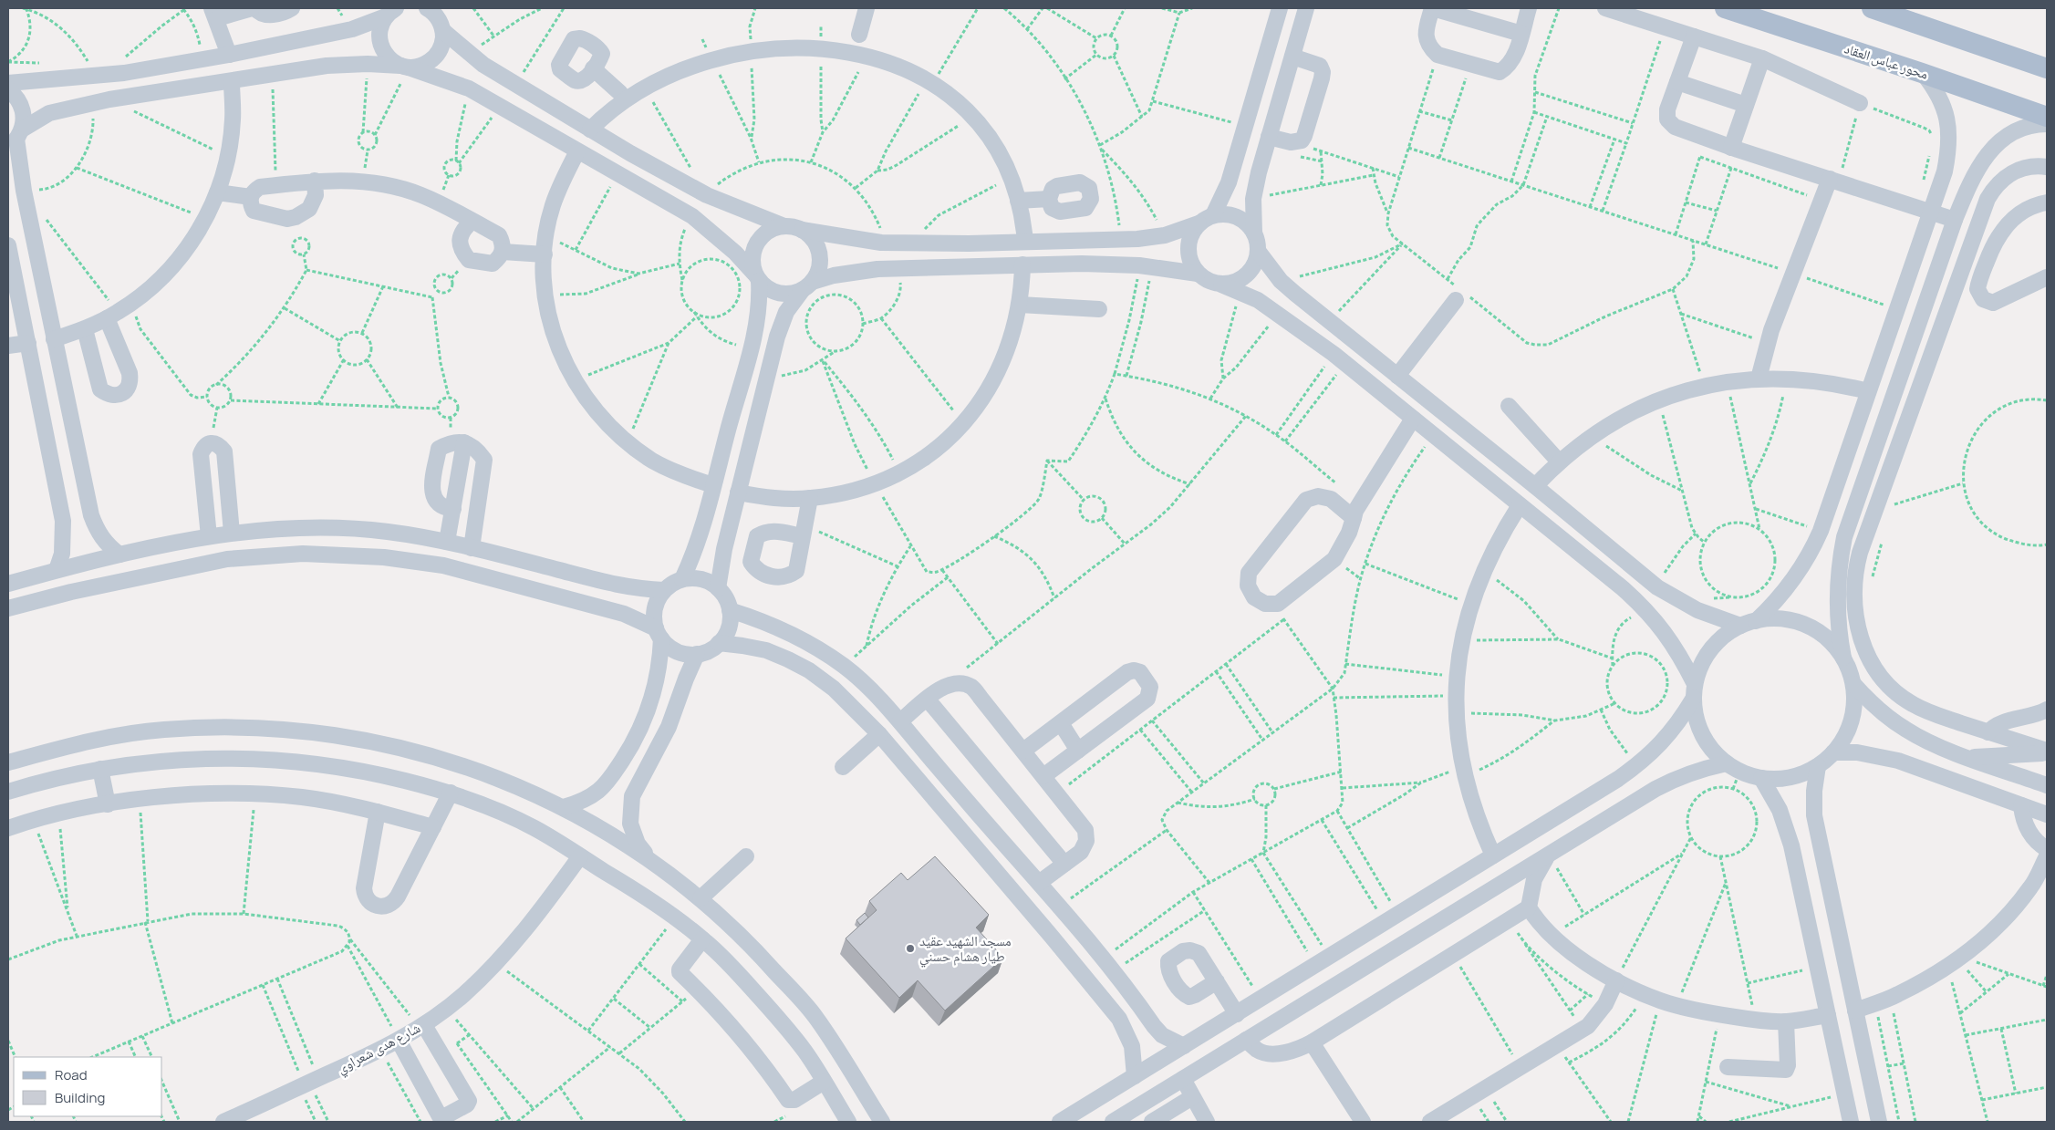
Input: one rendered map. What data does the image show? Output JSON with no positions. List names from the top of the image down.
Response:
{
  "streets": {
    "main road": ["محور عباس العقاد"],
    "street": ["شارع هدى شعراوي"]
  },
  "places": ["مسجد الشهيد عقيد طيار هشام حسني"],
  "legend": ["Road", "Building"]
}
